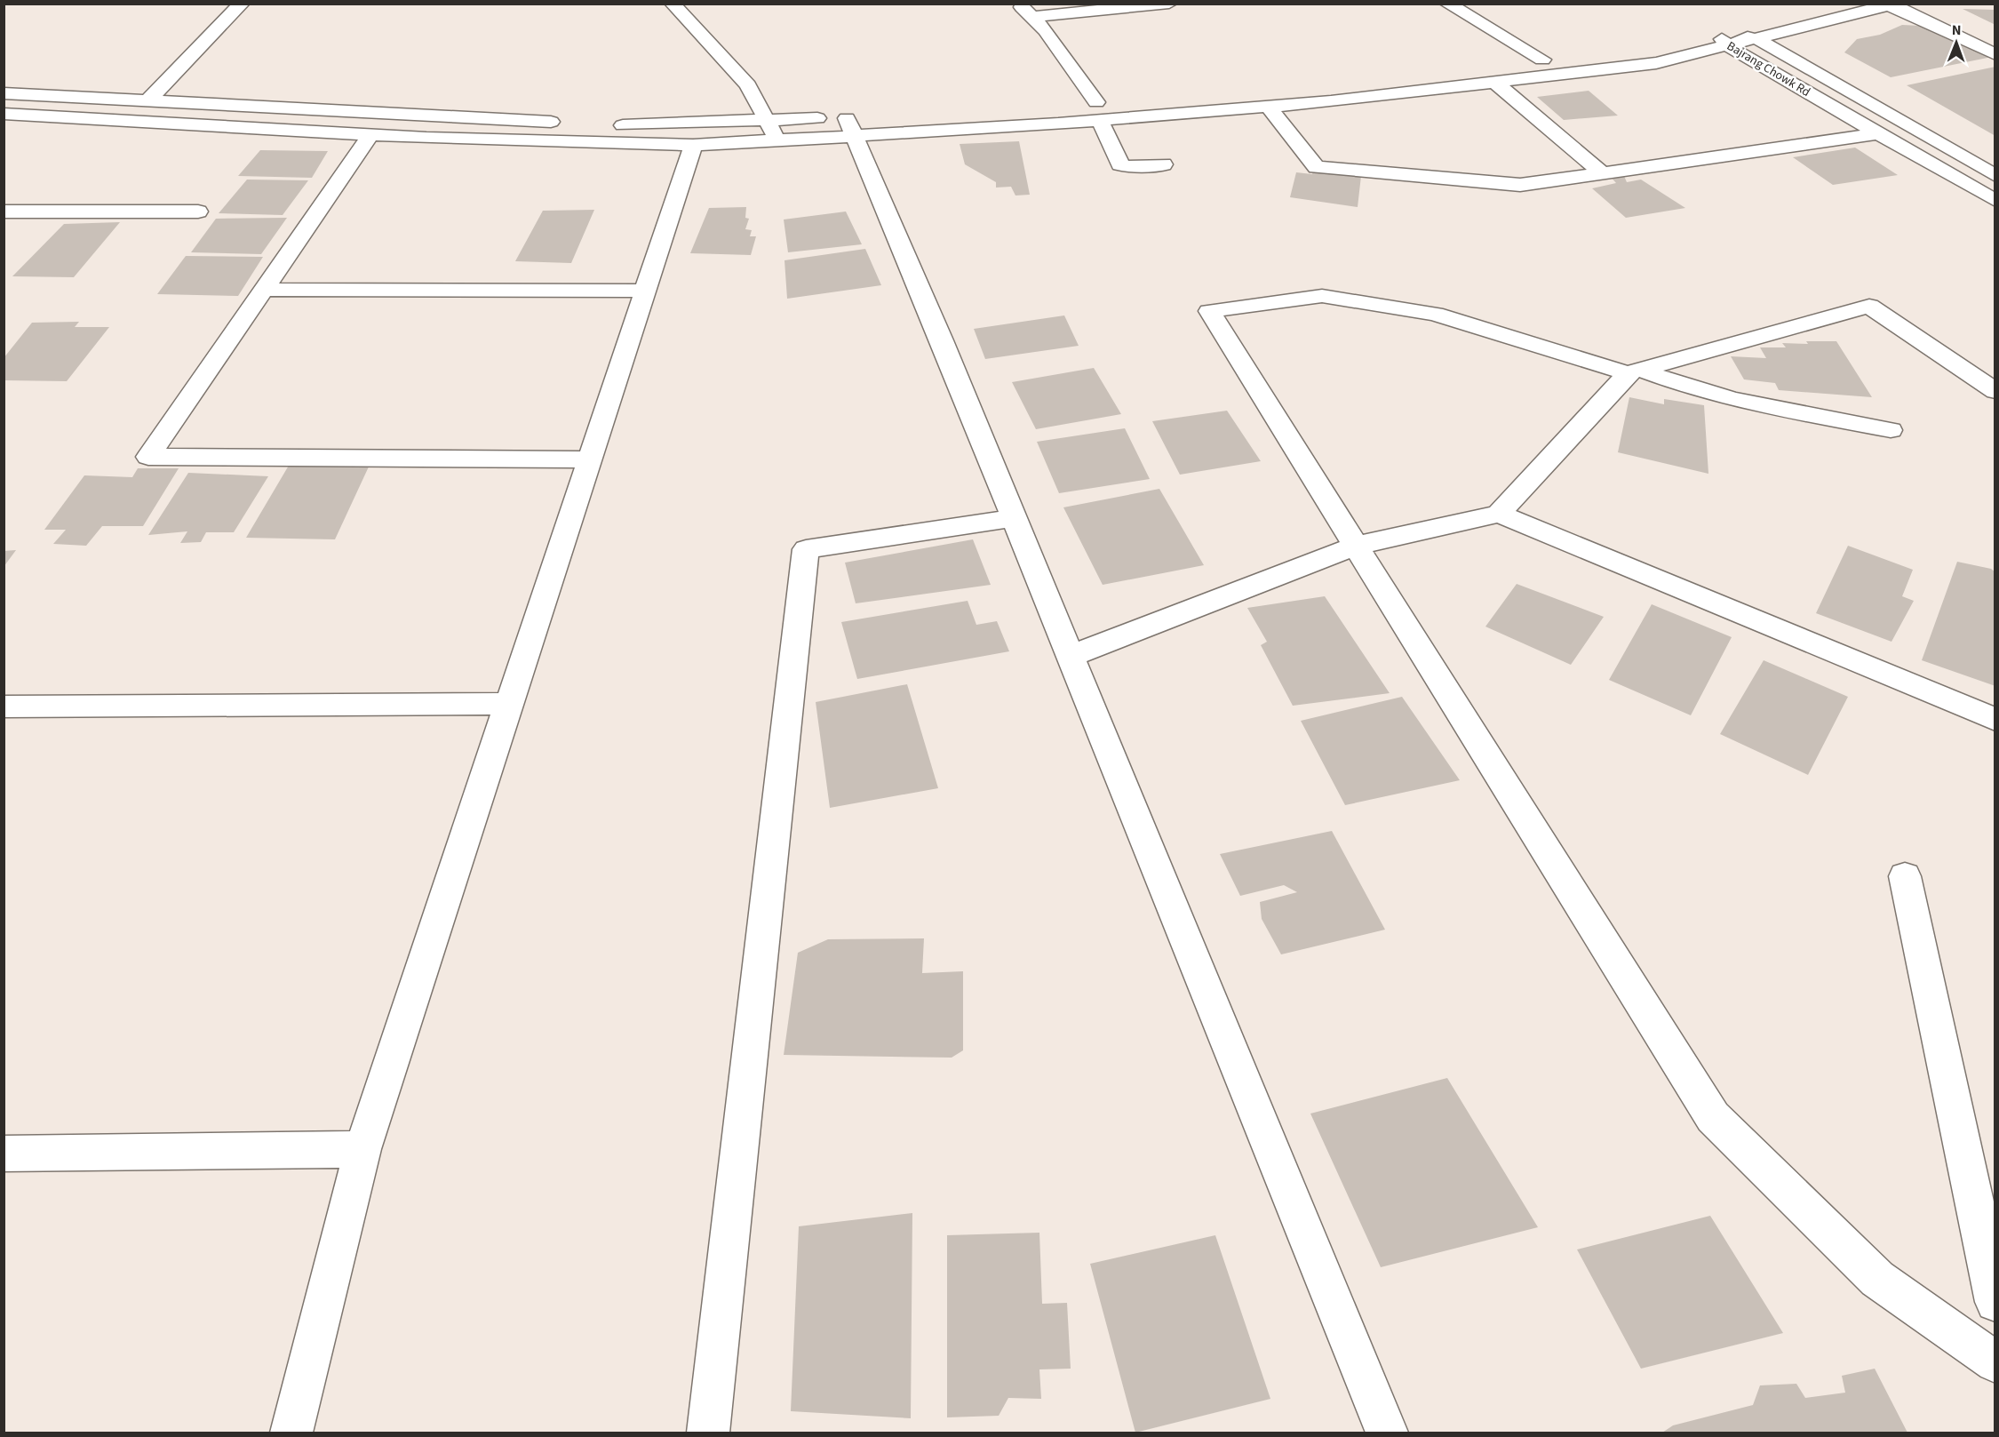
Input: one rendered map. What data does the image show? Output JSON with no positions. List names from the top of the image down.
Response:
{
  "streets": {
    "street": ["Bajrang Chowk Rd"]
  },
  "north": "top"
}
